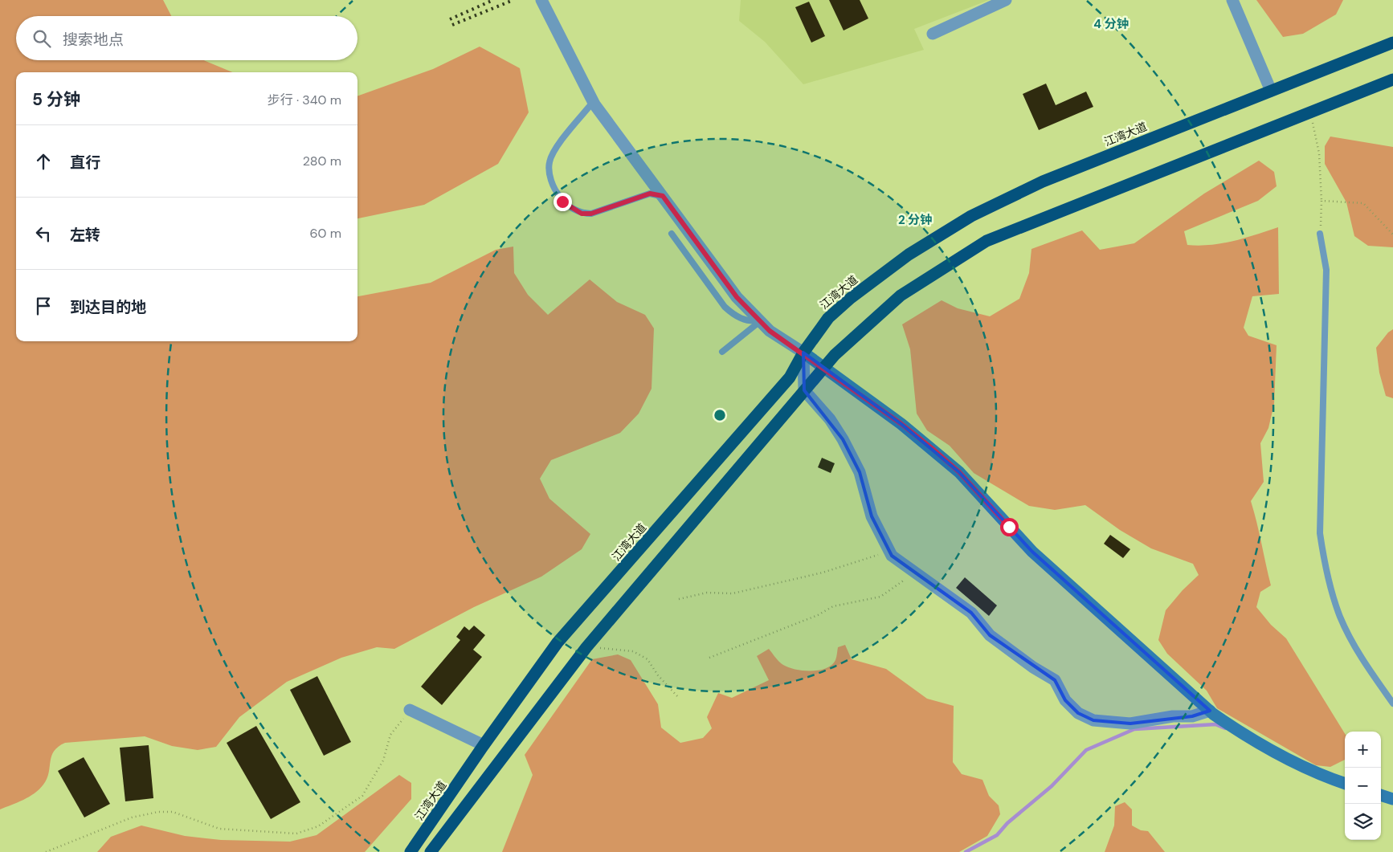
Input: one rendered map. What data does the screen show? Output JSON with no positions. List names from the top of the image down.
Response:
{
  "streets": {
    "highway": ["江湾大道"]
  },
  "page": {
    "search": "搜索地点",
    "heading": ["5 分钟", "步行 · 340 m"],
    "list": [
      ["直行", "280 m"],
      ["左转", "60 m"],
      "到达目的地"
    ],
    "map_buttons": ["+", "−"]
  },
  "rings": ["4 分钟", "2 分钟"]
}
